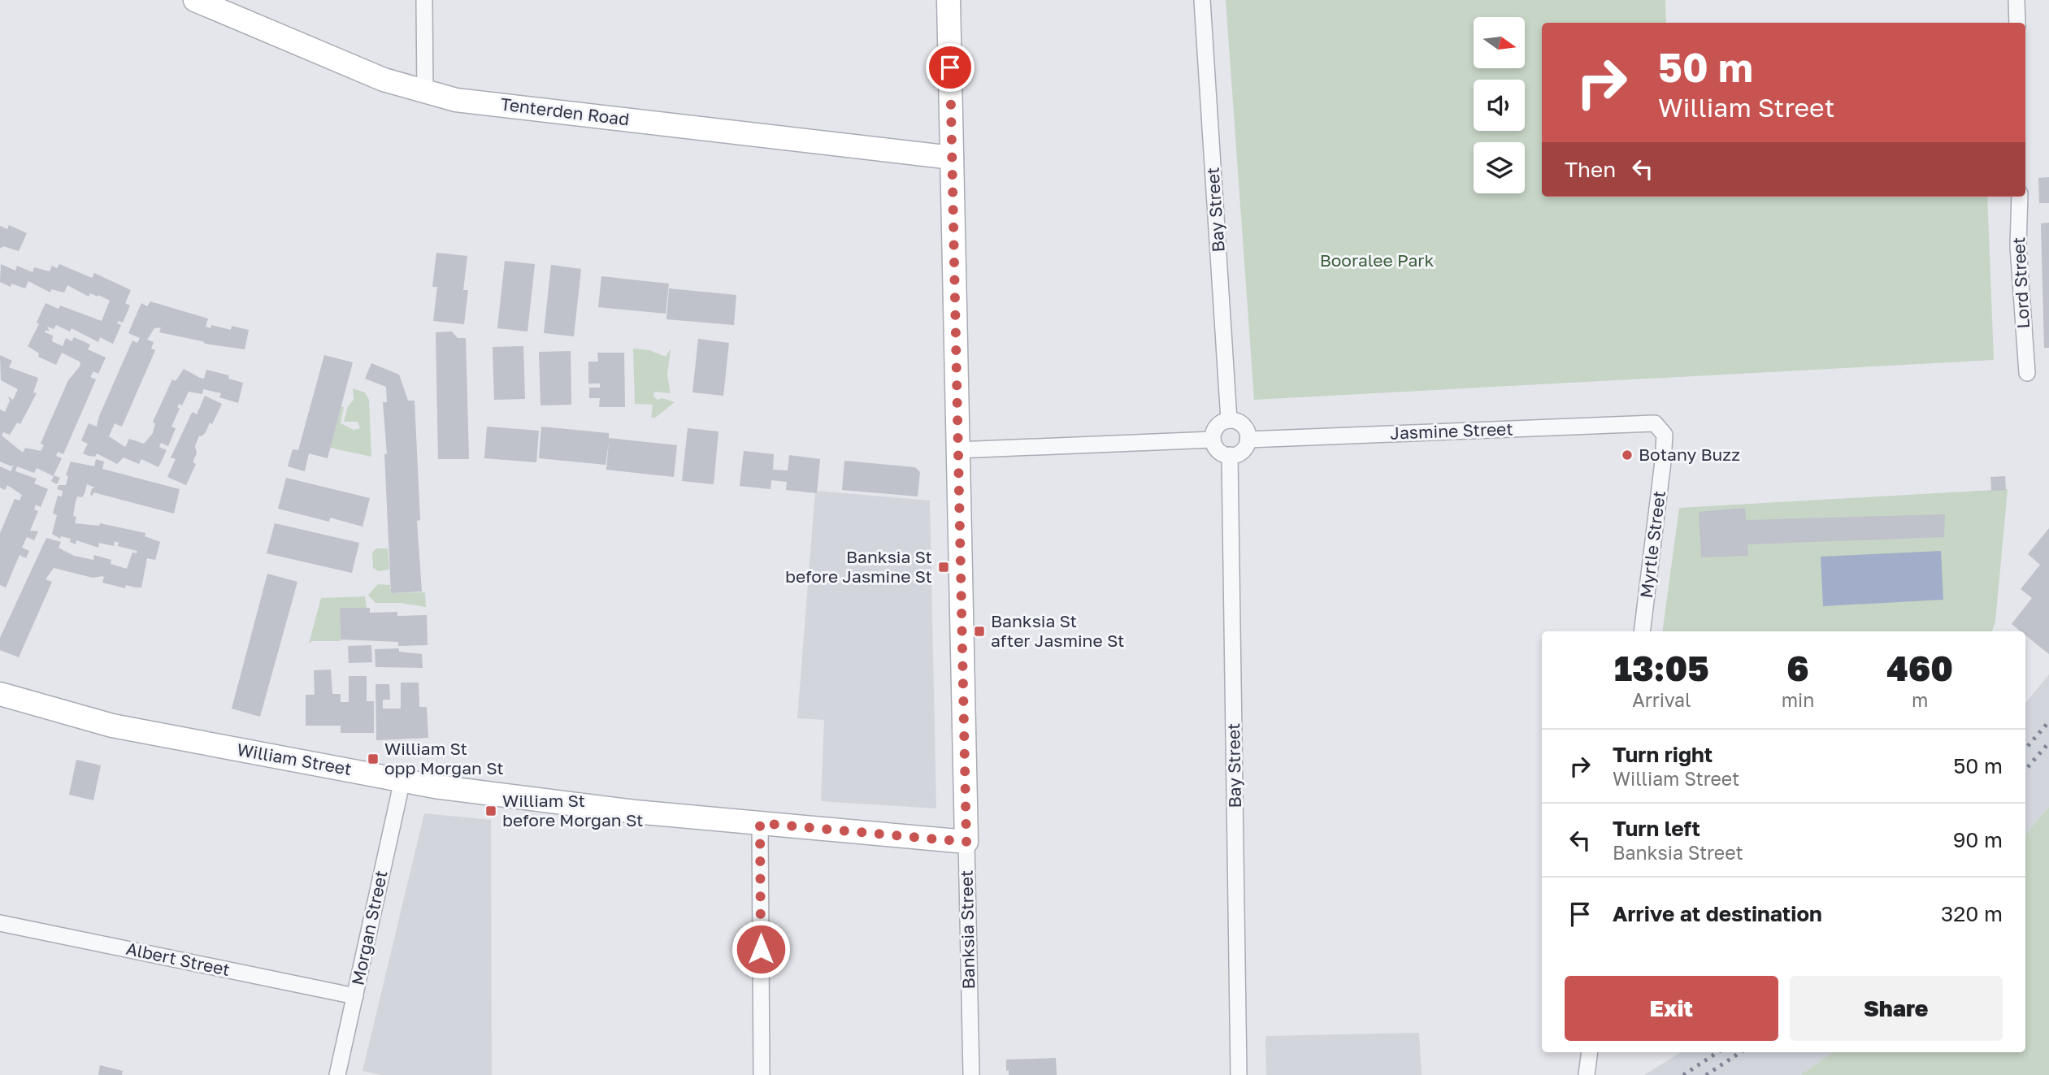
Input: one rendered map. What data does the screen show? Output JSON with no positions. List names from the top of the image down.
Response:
{
  "streets": {
    "street": [
      "Tenterden Road",
      "Bay Street",
      "Lord Street",
      "Jasmine Street",
      "Myrtle Street",
      "William Street",
      "Morgan Street",
      "Banksia Street",
      "Albert Street"
    ]
  },
  "crossings": [
    ["Tenterden Road", "Banksia Street"],
    ["Bay Street", "Jasmine Street"],
    ["Jasmine Street", "Myrtle Street"],
    ["William Street", "Morgan Street"],
    ["William Street", "Banksia Street"],
    ["Morgan Street", "Albert Street"]
  ],
  "parks": ["Booralee Park"],
  "places": {
    "other": ["Botany Buzz"],
    "transit": [
      "Banksia St before Jasmine St",
      "Banksia St after Jasmine St",
      "William St opp Morgan St",
      "William St before Morgan St"
    ]
  },
  "north": "right",
  "page": {
    "turn": ["50 m", "William Street"],
    "then": "Then",
    "eta": [
      "13:05",
      "Arrival",
      "6",
      "min",
      "460",
      "m"
    ],
    "list": [
      {
        "name": "Turn right",
        "note": "William Street",
        "value": "50 m"
      },
      {
        "name": "Turn left",
        "note": "Banksia Street",
        "value": "90 m"
      },
      {
        "name": "Arrive at destination",
        "value": "320 m"
      }
    ],
    "buttons": ["Exit", "Share"]
  }
}
